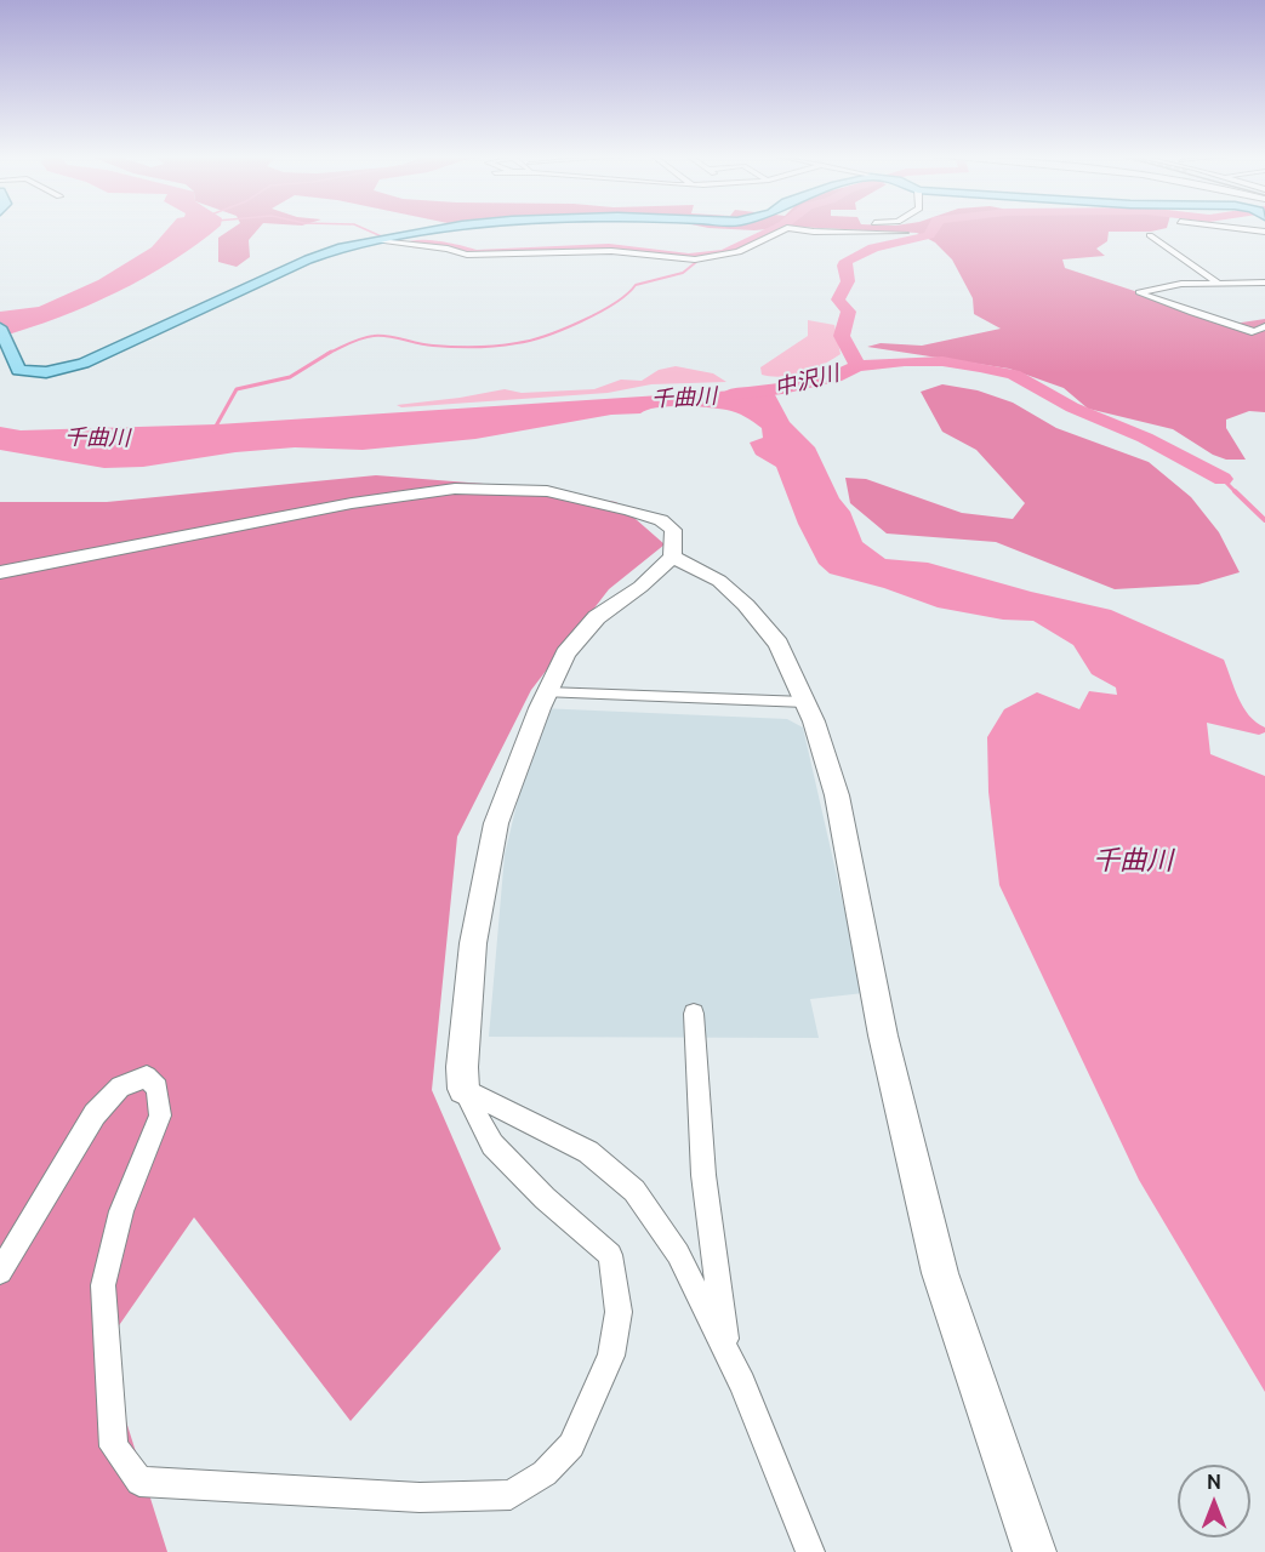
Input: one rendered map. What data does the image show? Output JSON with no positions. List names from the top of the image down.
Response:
{
  "water": ["中沢川", "千曲川"],
  "north": "top"
}
